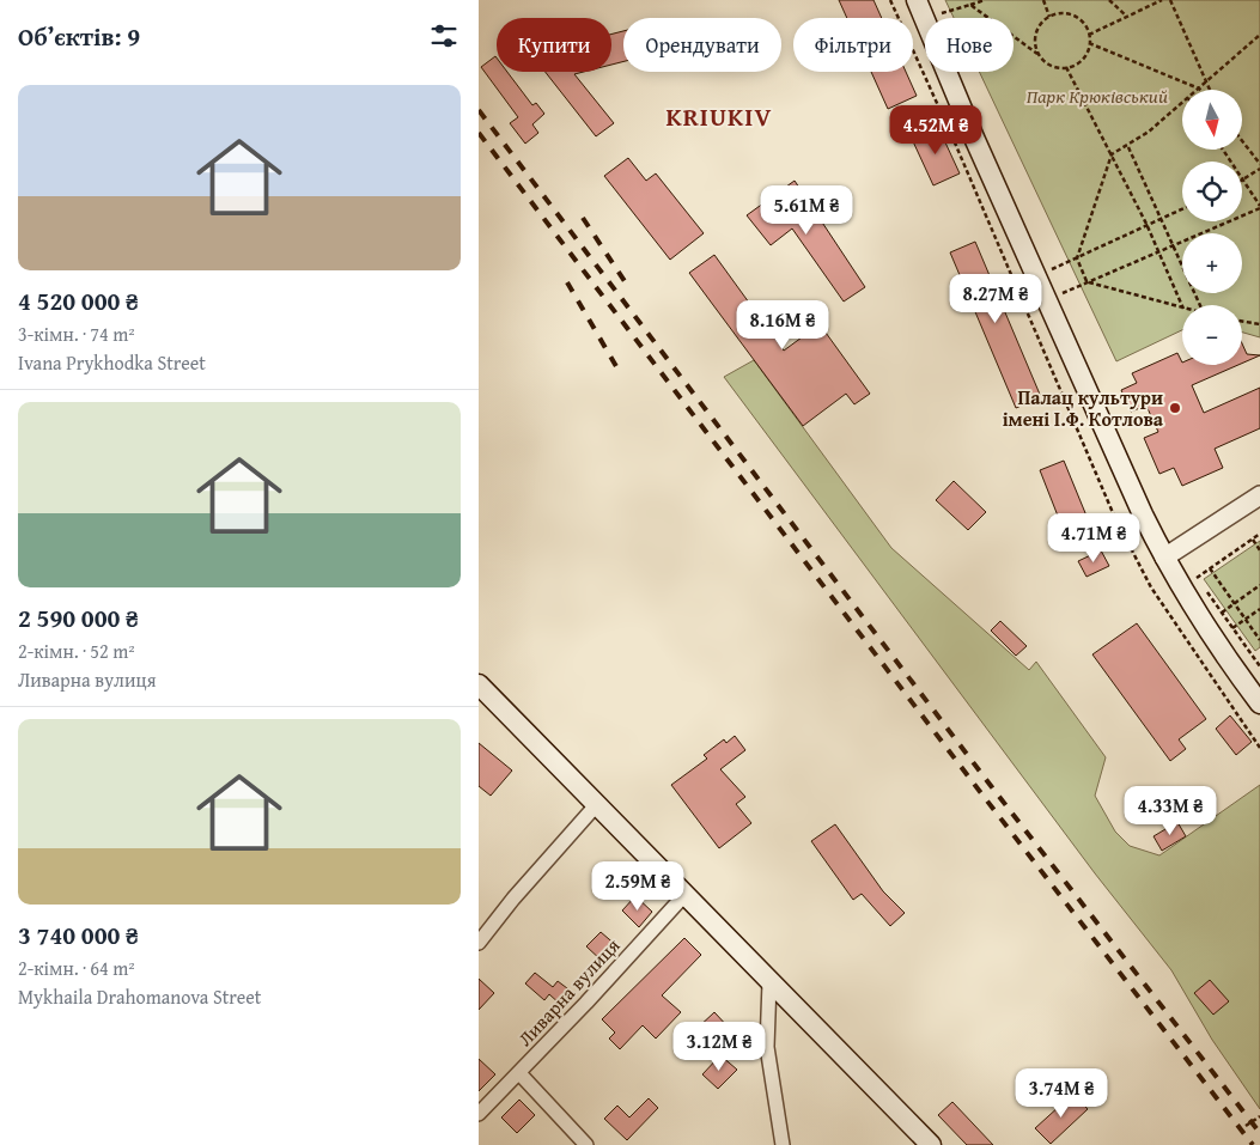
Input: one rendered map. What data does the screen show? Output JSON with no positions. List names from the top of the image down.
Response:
{
  "streets": {
    "street": ["Ливарна вулиця"]
  },
  "districts": ["KRIUKIV"],
  "parks": ["Парк Крюківський"],
  "places": ["Палац культури імені І.Ф. Котлова"],
  "north": "bottom",
  "page": {
    "heading": "Об’єктів: 9",
    "chip": [
      "Купити",
      "Орендувати",
      "Фільтри",
      "Нове"
    ],
    "list": [
      {
        "name": "4 520 000 ₴",
        "note": "3-кімн. · 74 m² · Ivana Prykhodka Street"
      },
      {
        "name": "2 590 000 ₴",
        "note": "2-кімн. · 52 m² · Ливарна вулиця"
      },
      {
        "name": "3 740 000 ₴",
        "note": "2-кімн. · 64 m² · Mykhaila Drahomanova Street"
      }
    ],
    "map_buttons": ["+", "−"],
    "price": [
      "4.52M ₴",
      "5.61M ₴",
      "8.27M ₴",
      "8.16M ₴",
      "4.71M ₴",
      "4.33M ₴",
      "2.59M ₴",
      "3.12M ₴",
      "3.74M ₴"
    ]
  }
}
